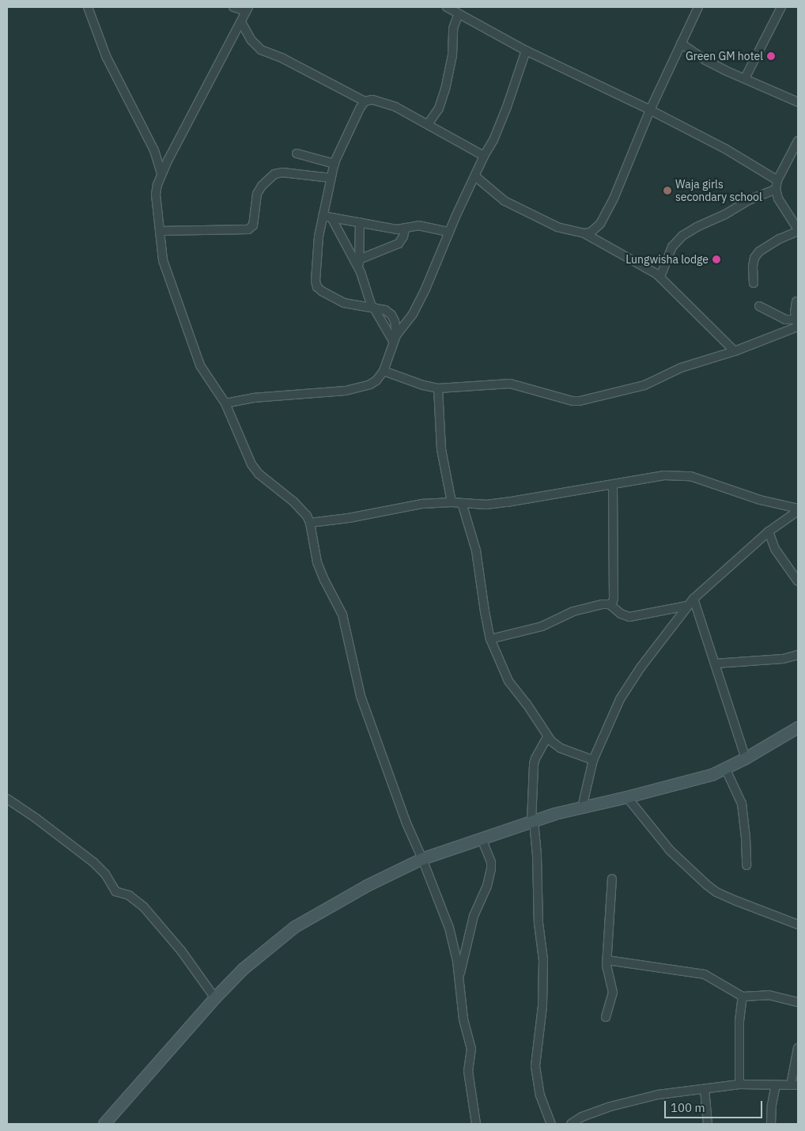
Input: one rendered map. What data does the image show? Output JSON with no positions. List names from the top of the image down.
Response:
{
  "places": ["Green GM hotel", "Waja girls secondary school", "Lungwisha lodge"],
  "scale_bar": "100 m"
}
